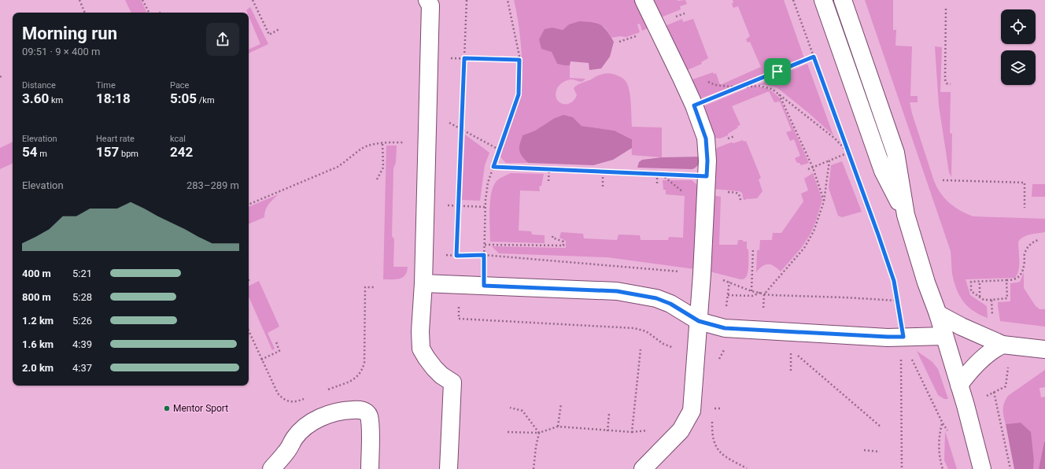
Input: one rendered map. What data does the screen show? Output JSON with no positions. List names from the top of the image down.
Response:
{
  "places": ["Mentor Sport"],
  "page": {
    "heading": ["Morning run", "09:51 · 9 × 400 m"],
    "stats": [
      ["Distance", "3.60 km"],
      ["Time", "18:18"],
      ["Pace", "5:05 /km"],
      ["Elevation", "54 m"],
      ["Heart rate", "157 bpm"],
      ["kcal", "242"]
    ],
    "chart": ["Elevation", "283–289 m"],
    "list": [
      {
        "name": "400 m",
        "note": "5:21"
      },
      {
        "name": "800 m",
        "note": "5:28"
      },
      {
        "name": "1.2 km",
        "note": "5:26"
      },
      {
        "name": "1.6 km",
        "note": "4:39"
      },
      {
        "name": "2.0 km",
        "note": "4:37"
      }
    ]
  }
}
